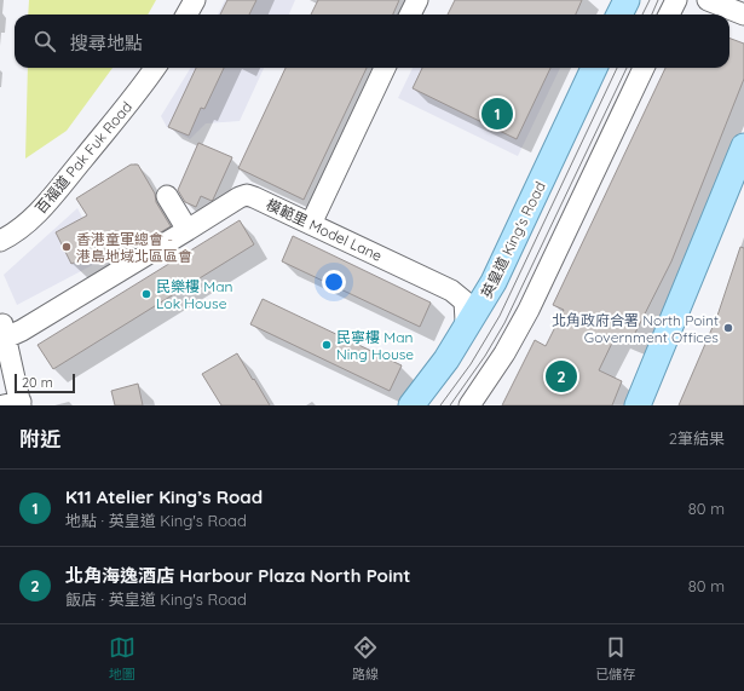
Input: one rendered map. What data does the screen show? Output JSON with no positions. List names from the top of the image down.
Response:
{
  "streets": {
    "main road": ["英皇道 King's Road"],
    "street": ["百福道 Pak Fuk Road", "模範里 Model Lane"]
  },
  "crossings": [
    ["模範里 Model Lane", "英皇道 King's Road"]
  ],
  "places": [
    "香港童軍總會 - 港島地域北區區會",
    "民樂樓 Man Lok House",
    "北角政府合署 North Point Government Offices",
    "民寧樓 Man Ning House"
  ],
  "scale_bar": "20 m",
  "page": {
    "search": "搜尋地點",
    "pins": ["1", "2"],
    "scale": "20 m",
    "heading": ["附近", "2筆結果"],
    "list": [
      {
        "mark": "1",
        "name": "K11 Atelier King’s Road",
        "note": "地點 · 英皇道 King's Road",
        "value": "80 m"
      },
      {
        "mark": "2",
        "name": "北角海逸酒店 Harbour Plaza North Point",
        "note": "飯店 · 英皇道 King's Road",
        "value": "80 m"
      }
    ],
    "nav": ["地圖", "路線", "已儲存"]
  }
}
